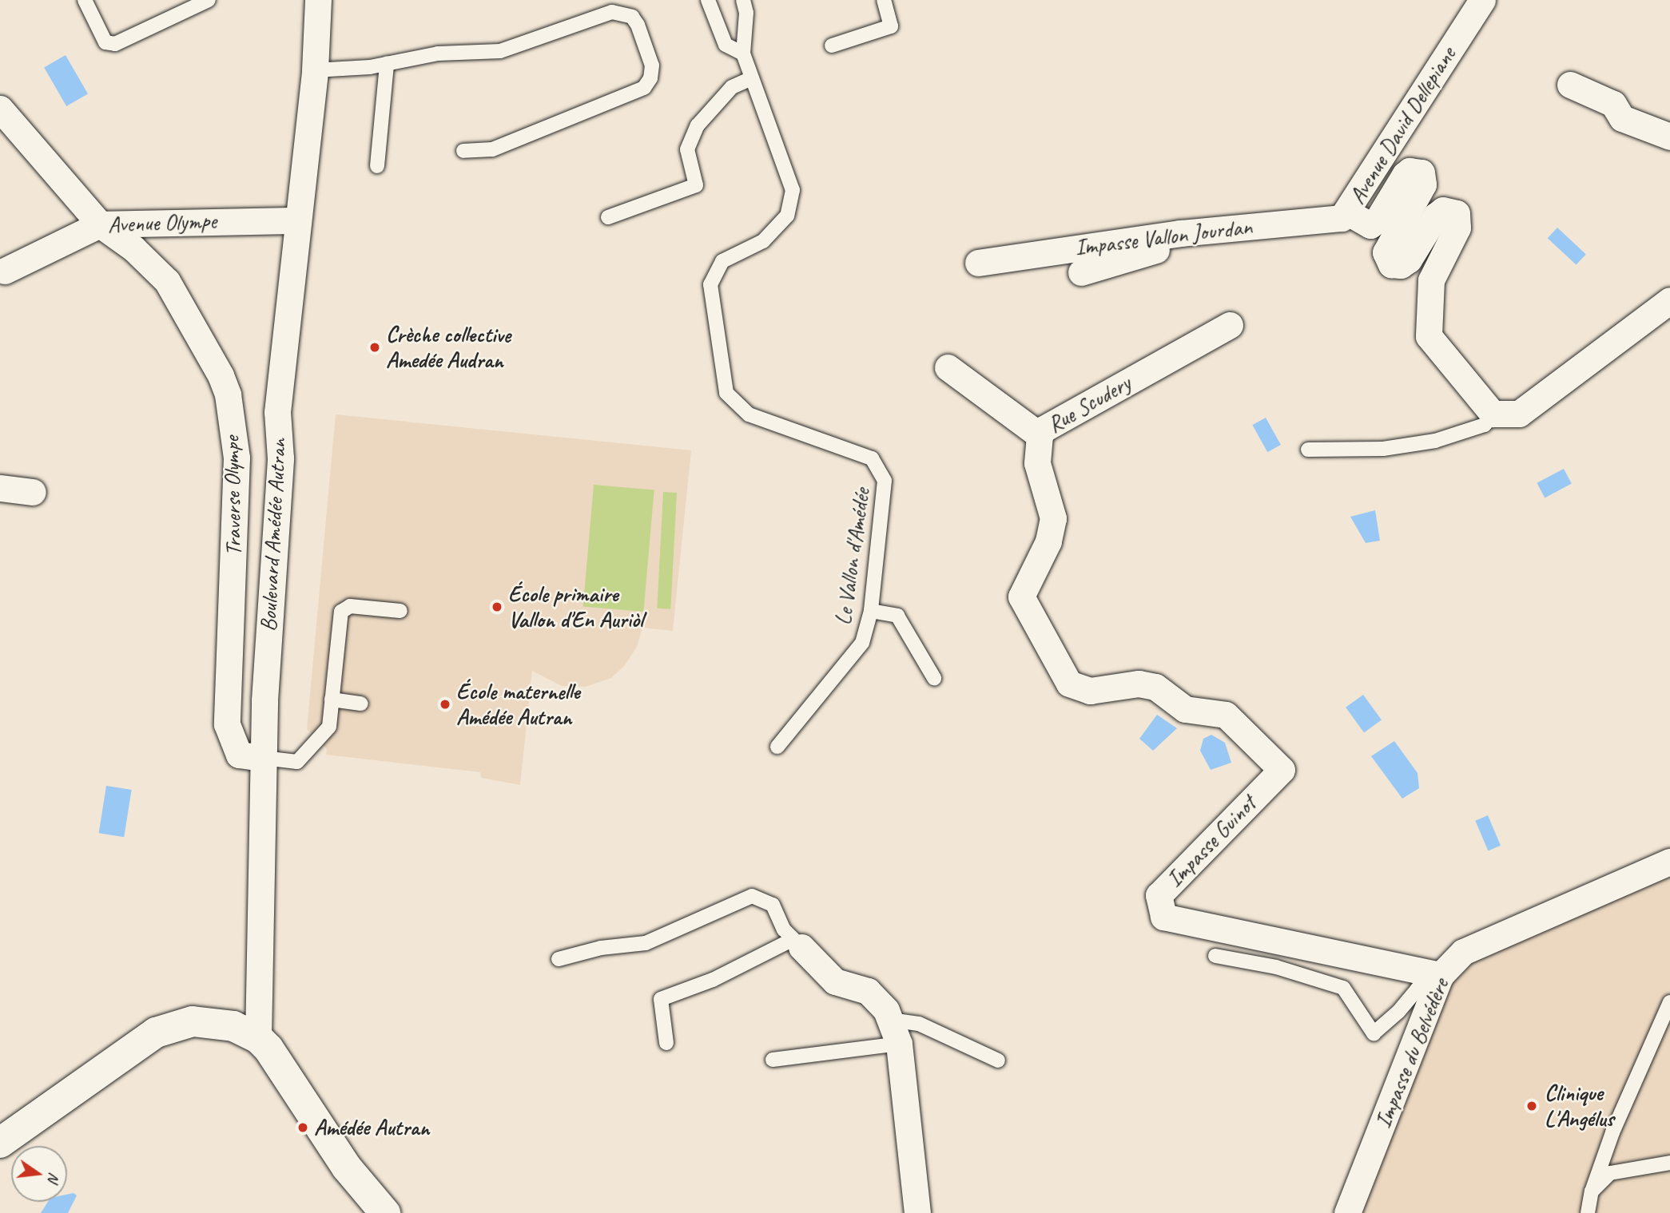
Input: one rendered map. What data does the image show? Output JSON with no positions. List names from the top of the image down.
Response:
{
  "streets": {
    "street": [
      "Avenue David Dellepiane",
      "Avenue Olympe",
      "Impasse Vallon Jourdan",
      "Rue Scudery",
      "Traverse Olympe",
      "Boulevard Amédée Autran",
      "Impasse Guinot",
      "Impasse du Belvédère"
    ],
    "lane": ["Le Vallon d'Amédée"]
  },
  "crossings": [
    ["Avenue David Dellepiane", "Impasse Vallon Jourdan"],
    ["Avenue Olympe", "Traverse Olympe"],
    ["Avenue Olympe", "Boulevard Amédée Autran"],
    ["Rue Scudery", "Impasse Guinot"],
    ["Traverse Olympe", "Boulevard Amédée Autran"],
    ["Impasse Guinot", "Impasse du Belvédère"]
  ],
  "places": [
    "Crèche collective Amedée Audran",
    "École primaire Vallon d'En Auriòl",
    "École maternelle Amédée Autran",
    "Clinique L'Angélus",
    "Amédée Autran"
  ],
  "north": "right"
}
